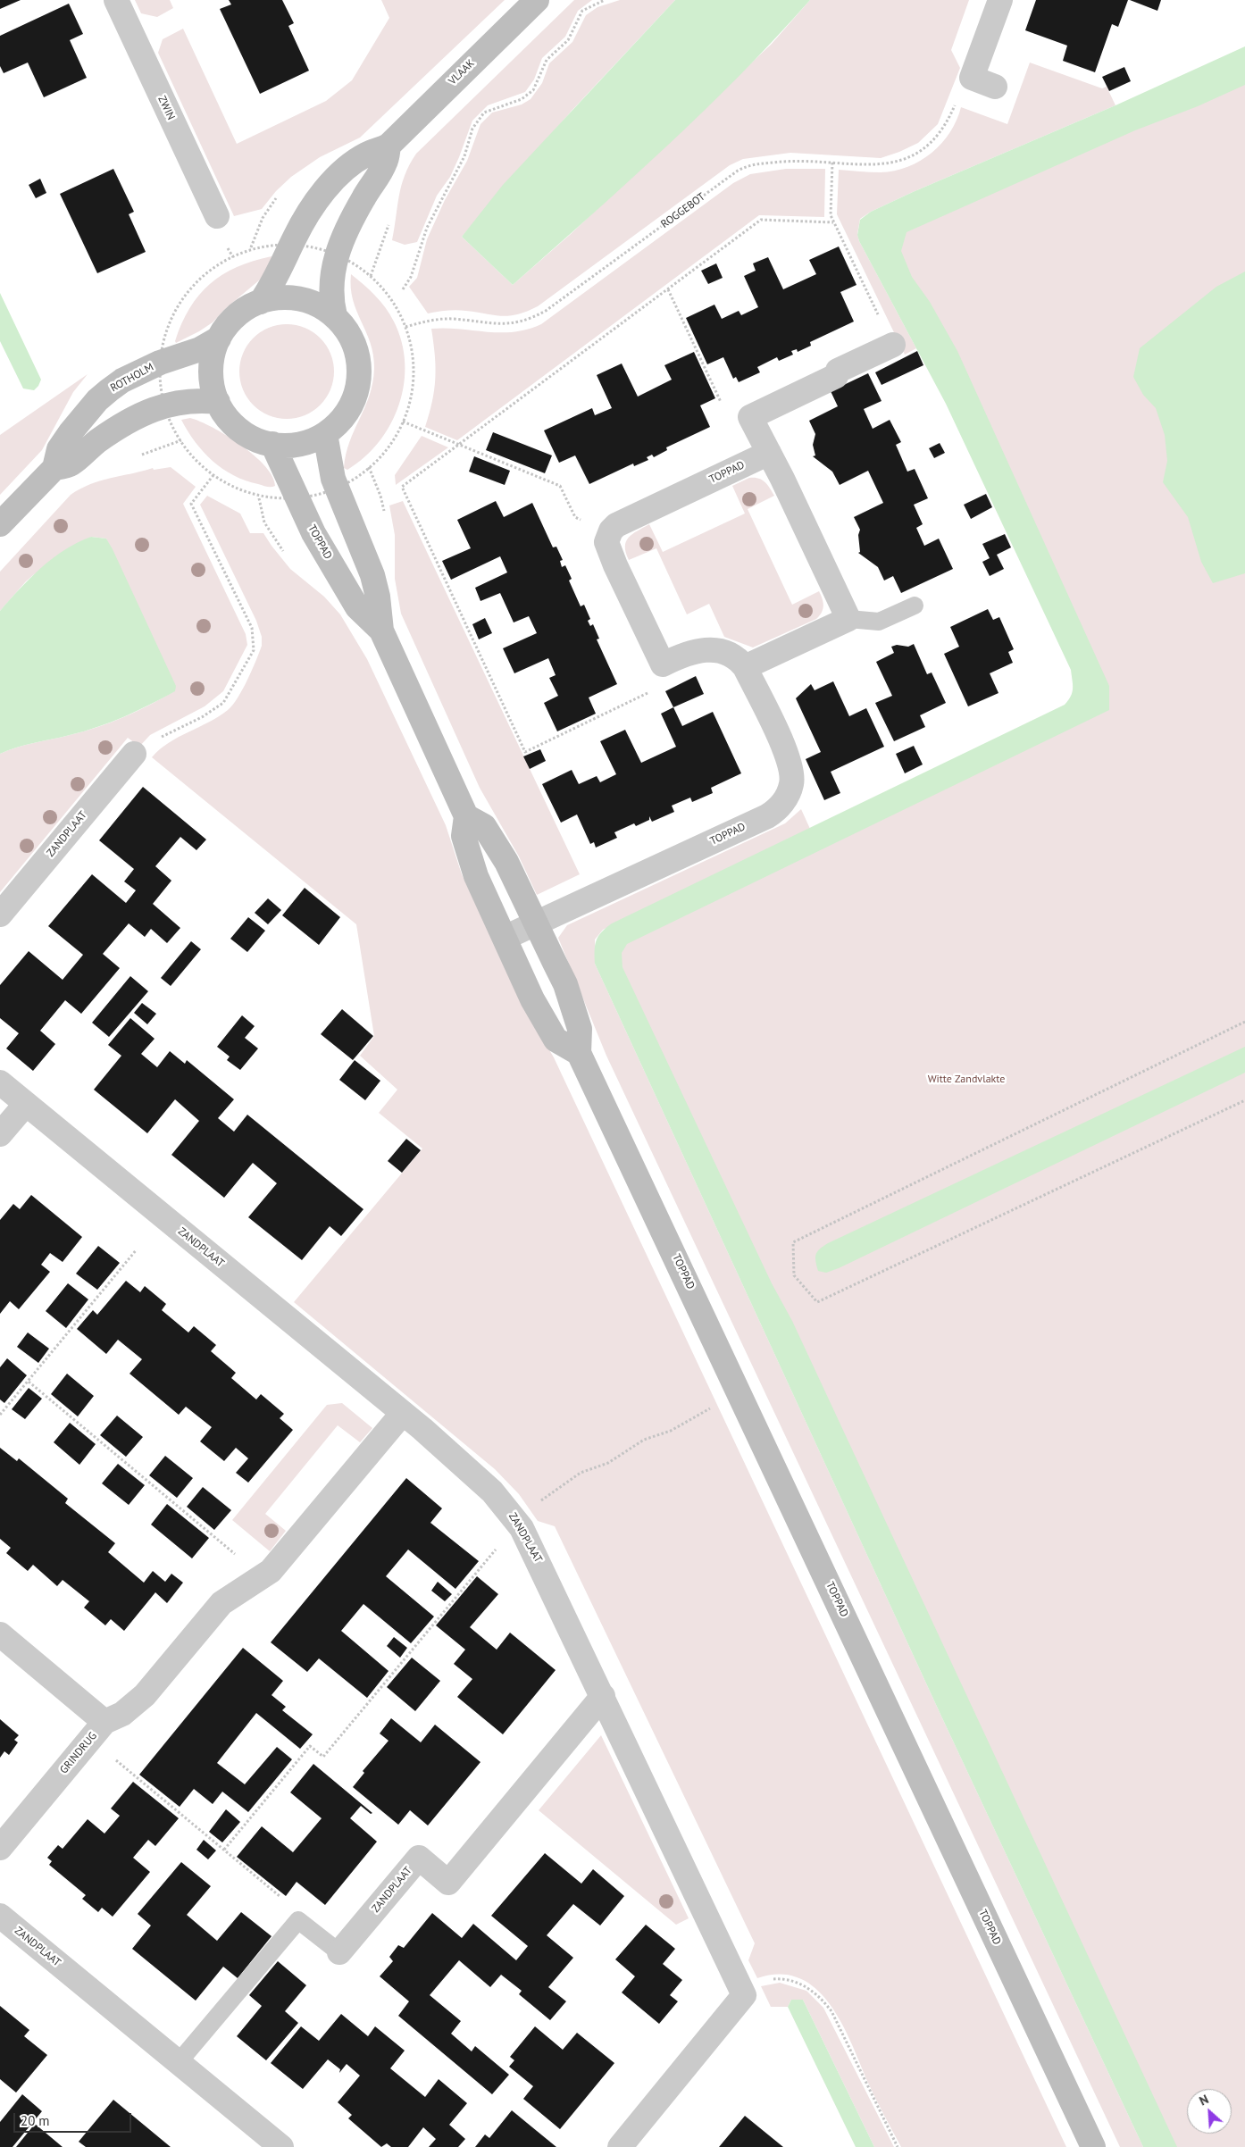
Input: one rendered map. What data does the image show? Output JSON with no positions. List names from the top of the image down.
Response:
{
  "streets": {
    "street": [
      "VLAAK",
      "ZWIN",
      "ROTHOLM",
      "TOPPAD",
      "ZANDPLAAT",
      "GRINDRUG"
    ],
    "path": ["ROGGEBOT"]
  },
  "crossings": [
    ["VLAAK", "ROTHOLM"],
    ["VLAAK", "TOPPAD"],
    ["ROTHOLM", "TOPPAD"]
  ],
  "parks": ["Witte Zandvlakte"],
  "scale_bar": "20 m",
  "north": "top left"
}
